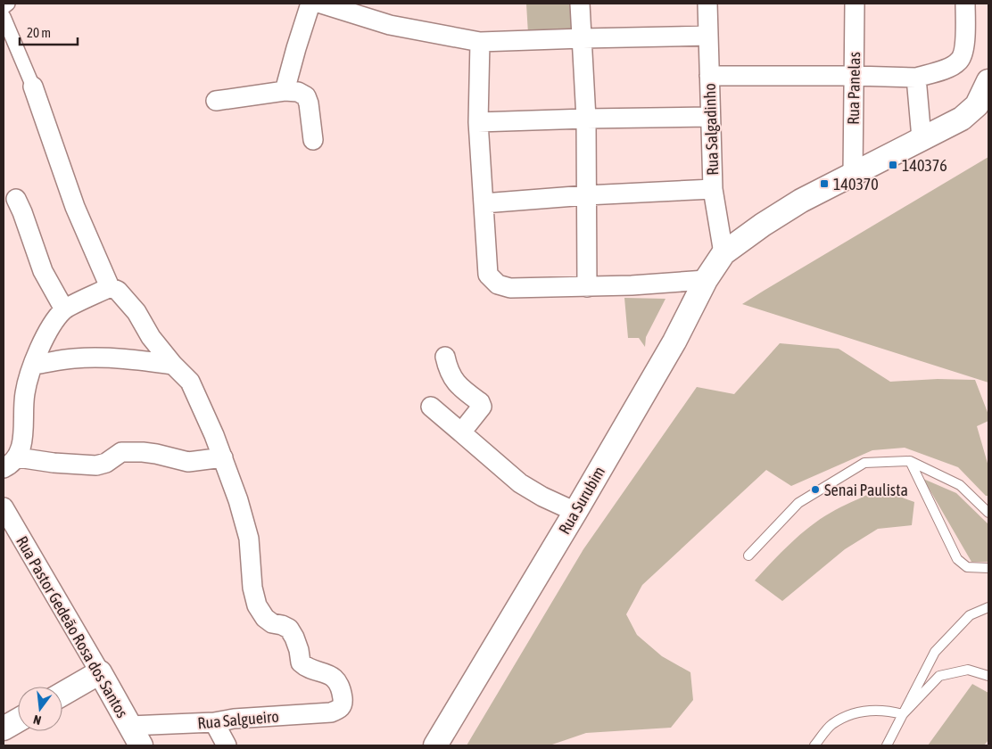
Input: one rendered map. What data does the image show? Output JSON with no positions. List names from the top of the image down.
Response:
{
  "streets": {
    "street": [
      "Rua Panelas",
      "Rua Salgadinho",
      "Rua Surubim",
      "Rua Pastor Gedeão Rosa dos Santos",
      "Rua Salgueiro"
    ]
  },
  "crossings": [
    ["Rua Salgadinho", "Rua Surubim"],
    ["Rua Pastor Gedeão Rosa dos Santos", "Rua Salgueiro"]
  ],
  "places": {
    "transit": ["140376", "140370"],
    "other": ["Senai Paulista"]
  },
  "scale_bar": "20 m",
  "north": "bottom"
}
